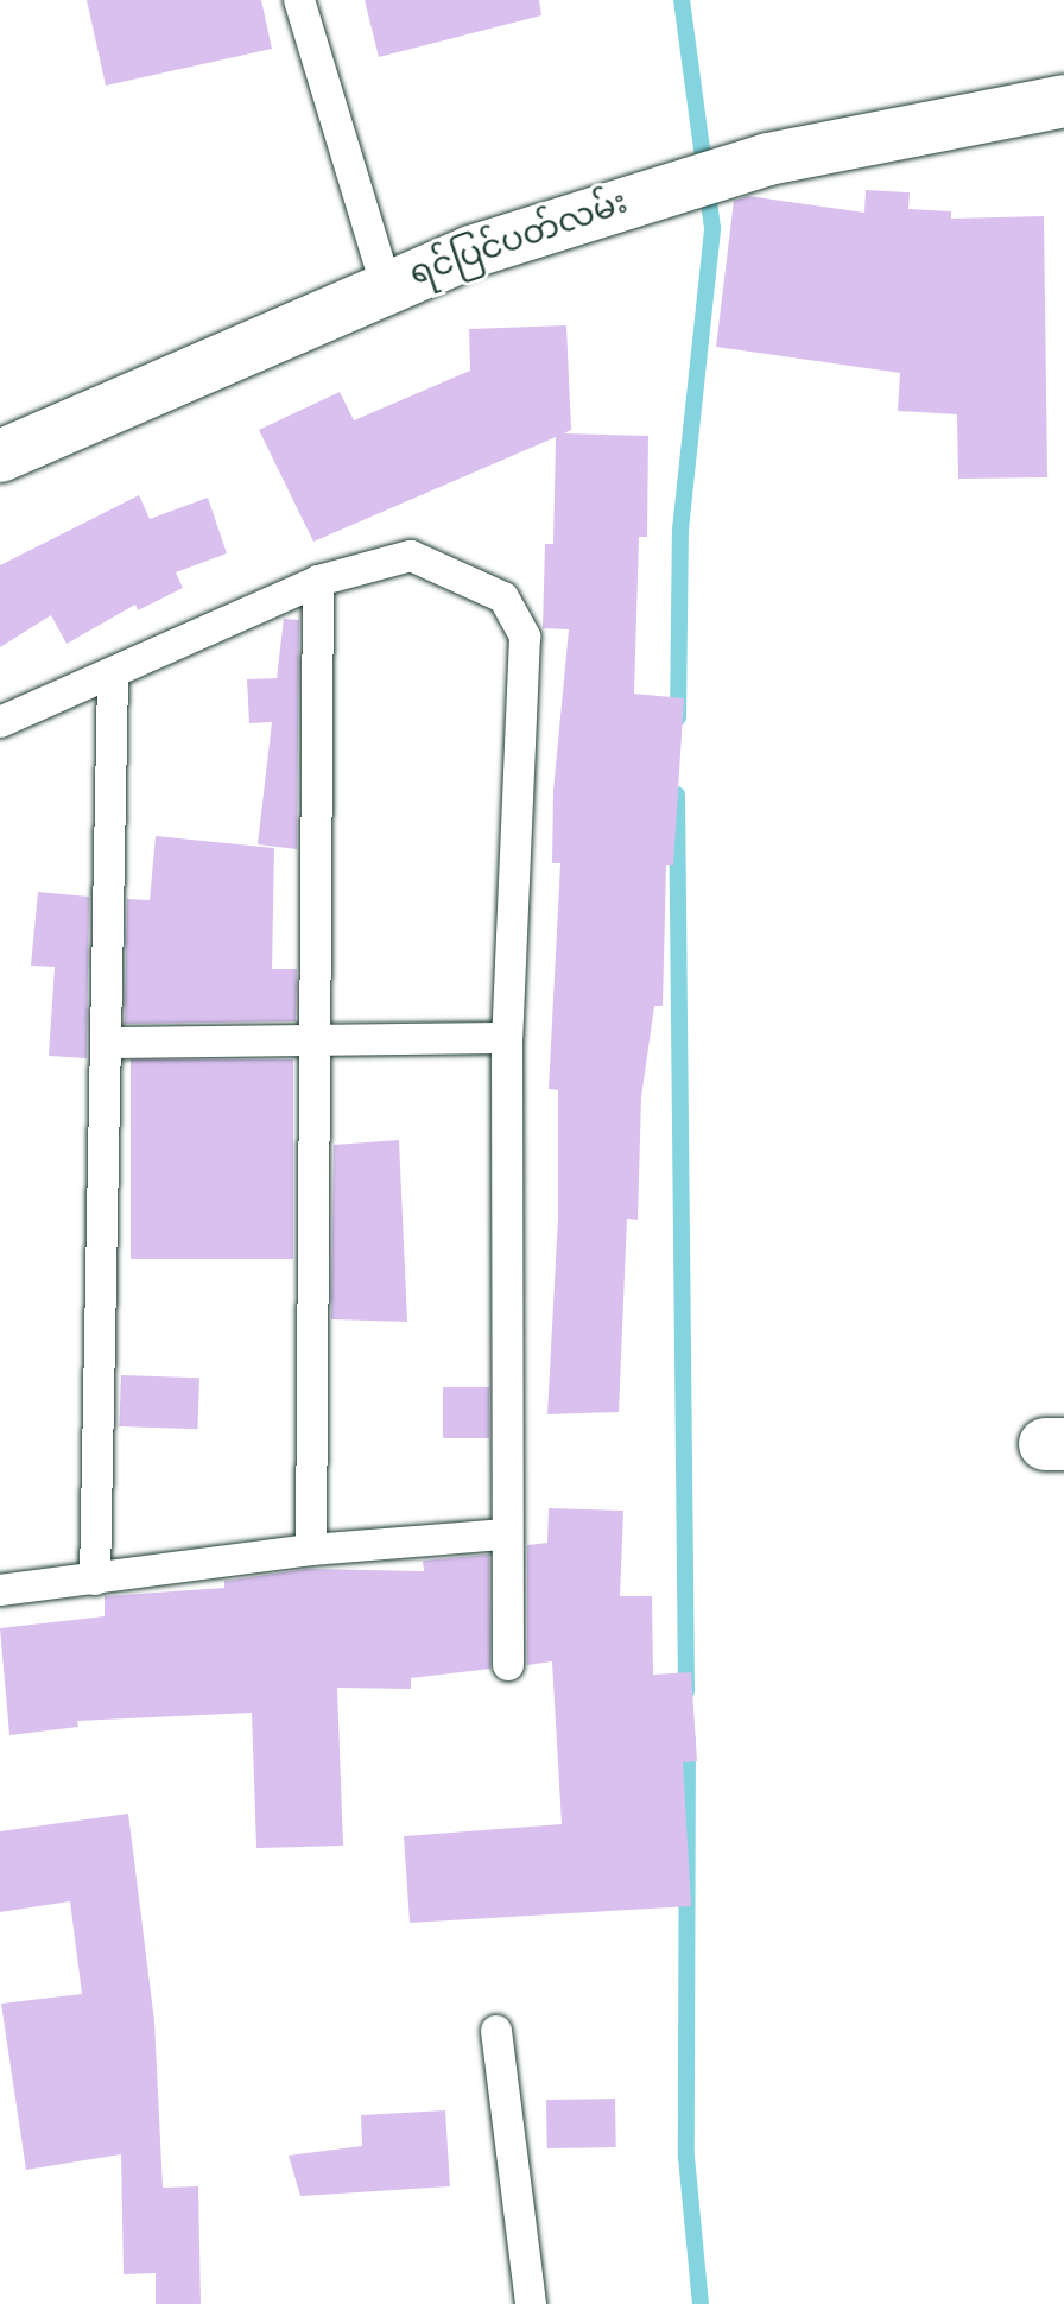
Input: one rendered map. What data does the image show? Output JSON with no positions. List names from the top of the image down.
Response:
{
  "streets": {
    "street": ["ရင်ပြင်ပတ်လမ်း"]
  }
}
